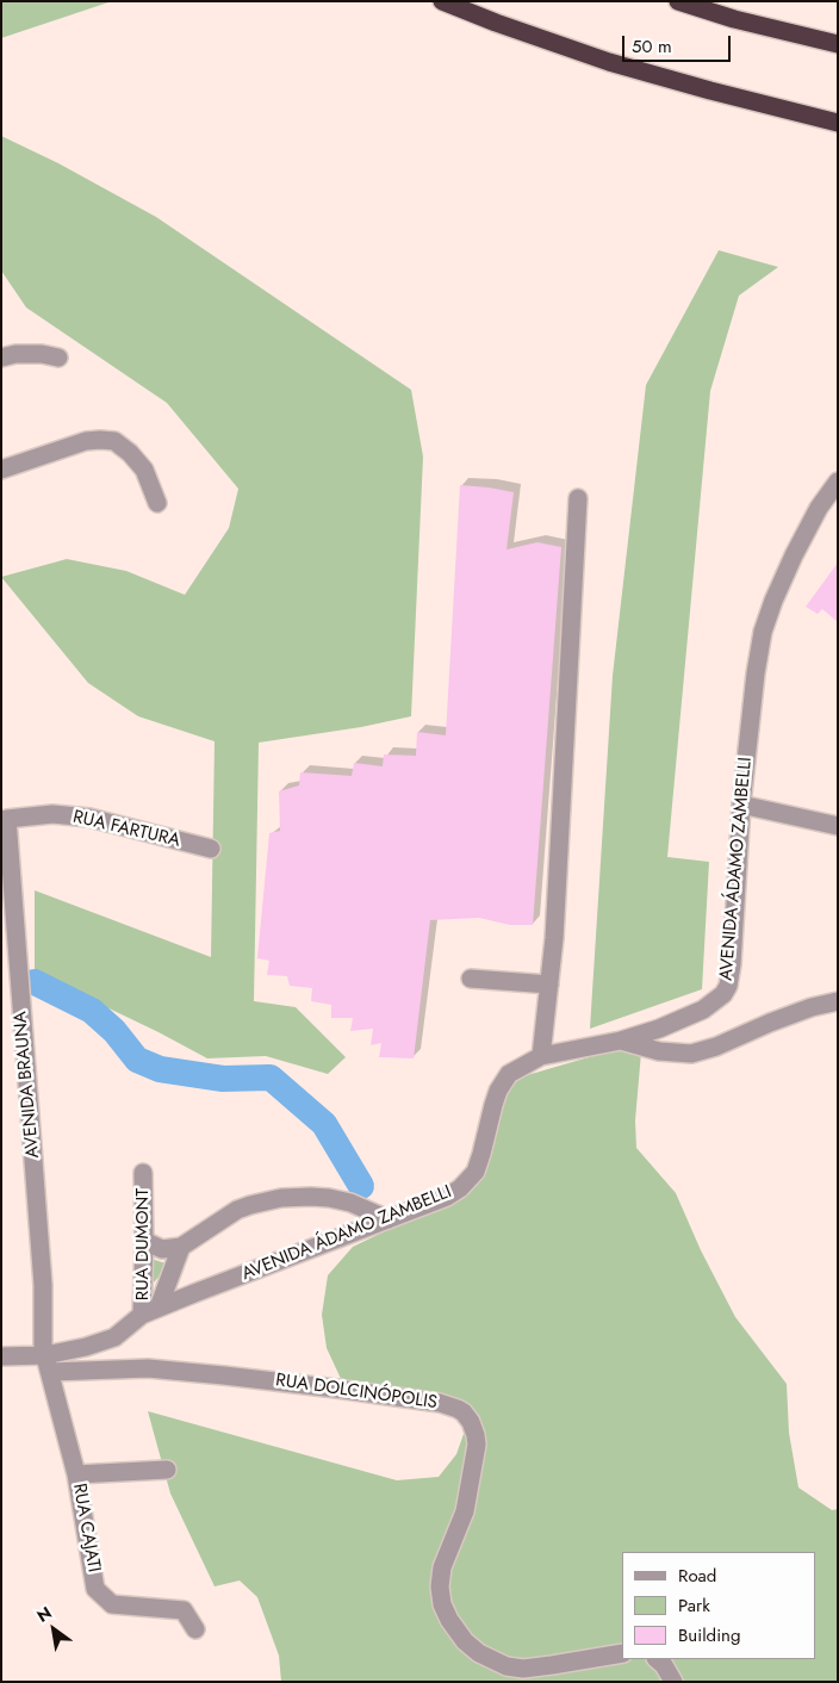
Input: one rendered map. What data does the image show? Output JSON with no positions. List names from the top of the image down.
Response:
{
  "streets": {
    "street": [
      "RUA FARTURA",
      "AVENIDA ÁDAMO ZAMBELLI",
      "AVENIDA BRAUNA",
      "RUA DUMONT",
      "RUA DOLCINÓPOLIS",
      "RUA CAJATI"
    ]
  },
  "crossings": [
    ["RUA FARTURA", "AVENIDA BRAUNA"],
    ["AVENIDA ÁDAMO ZAMBELLI", "AVENIDA BRAUNA"],
    ["AVENIDA ÁDAMO ZAMBELLI", "RUA DUMONT"],
    ["AVENIDA ÁDAMO ZAMBELLI", "RUA DOLCINÓPOLIS"],
    ["AVENIDA ÁDAMO ZAMBELLI", "RUA CAJATI"],
    ["AVENIDA BRAUNA", "RUA DOLCINÓPOLIS"],
    ["AVENIDA BRAUNA", "RUA CAJATI"],
    ["RUA DOLCINÓPOLIS", "RUA CAJATI"]
  ],
  "legend": ["Road", "Park", "Building"],
  "scale_bar": "50 m",
  "north": "top left"
}
